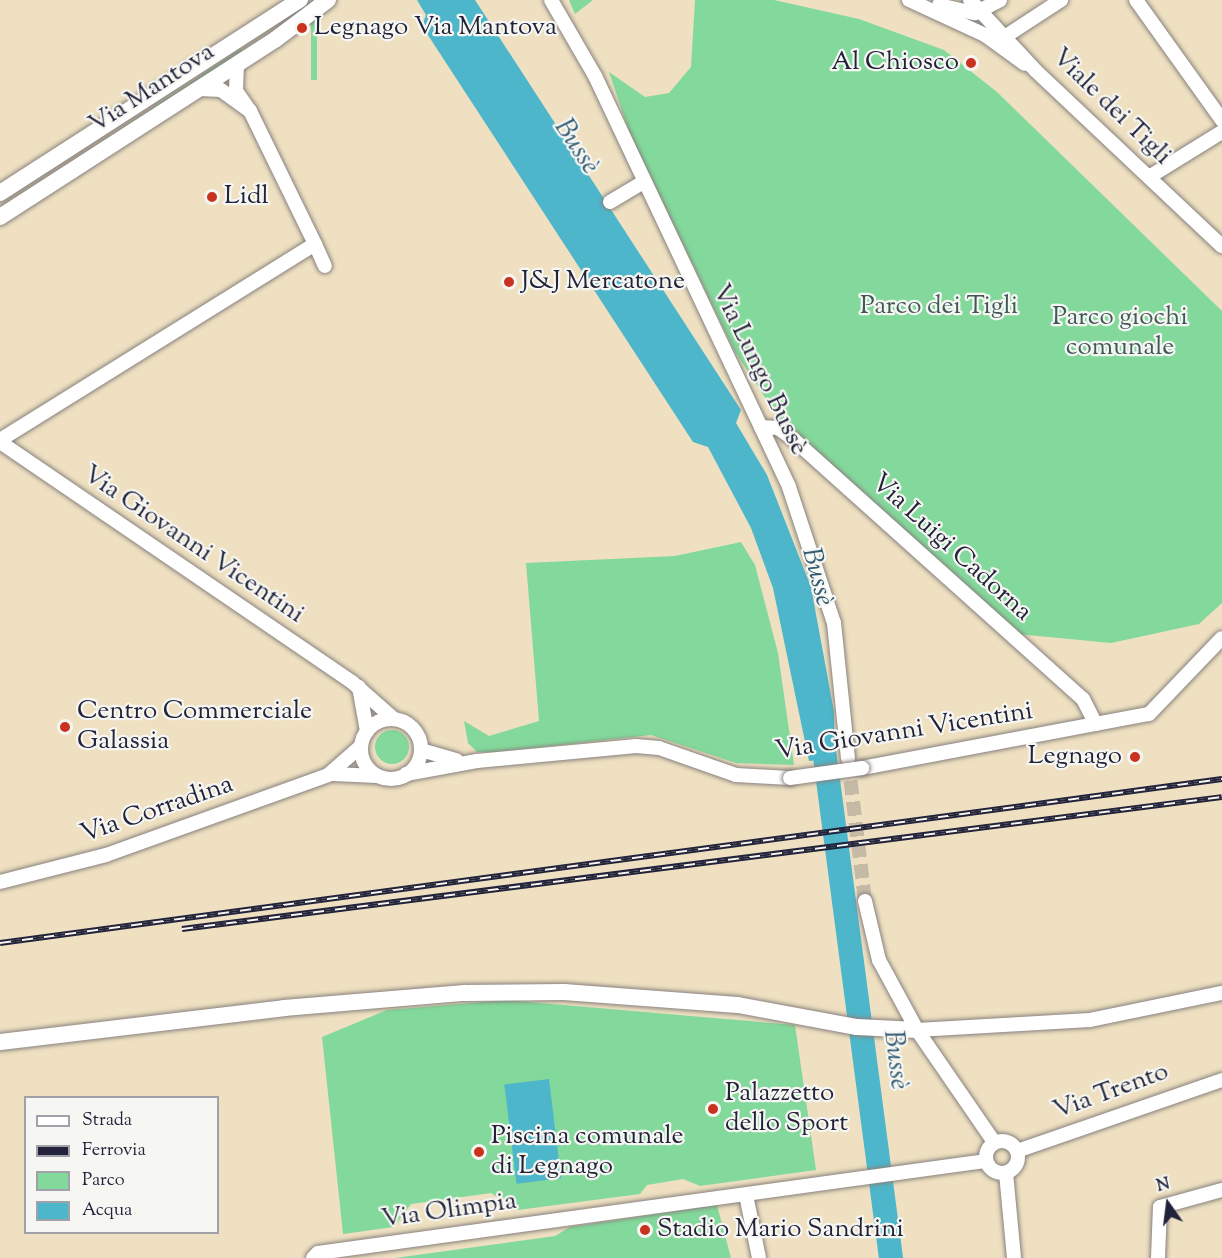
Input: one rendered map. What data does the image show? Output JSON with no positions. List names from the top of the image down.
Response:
{
  "streets": {
    "main road": ["Via Mantova"],
    "street": [
      "Viale dei Tigli",
      "Via Lungo Bussè",
      "Via Giovanni Vicentini",
      "Via Luigi Cadorna",
      "Via Corradina",
      "Via Trento",
      "Via Olimpia"
    ]
  },
  "crossings": [
    ["Via Lungo Bussè", "Via Luigi Cadorna"],
    ["Via Giovanni Vicentini", "Via Luigi Cadorna"],
    ["Via Giovanni Vicentini", "Via Corradina"],
    ["Via Trento", "Via Olimpia"]
  ],
  "water": ["Bussè"],
  "parks": ["Parco dei Tigli", "Parco giochi comunale"],
  "places": [
    "Legnago Via Mantova",
    "Al Chiosco",
    "Lidl",
    "J&J Mercatone",
    "Centro Commerciale Galassia",
    "Legnago",
    "Palazzetto dello Sport",
    "Piscina comunale di Legnago",
    "Stadio Mario Sandrini"
  ],
  "legend": [
    "Strada",
    "Ferrovia",
    "Parco",
    "Acqua"
  ],
  "north": "top"
}
